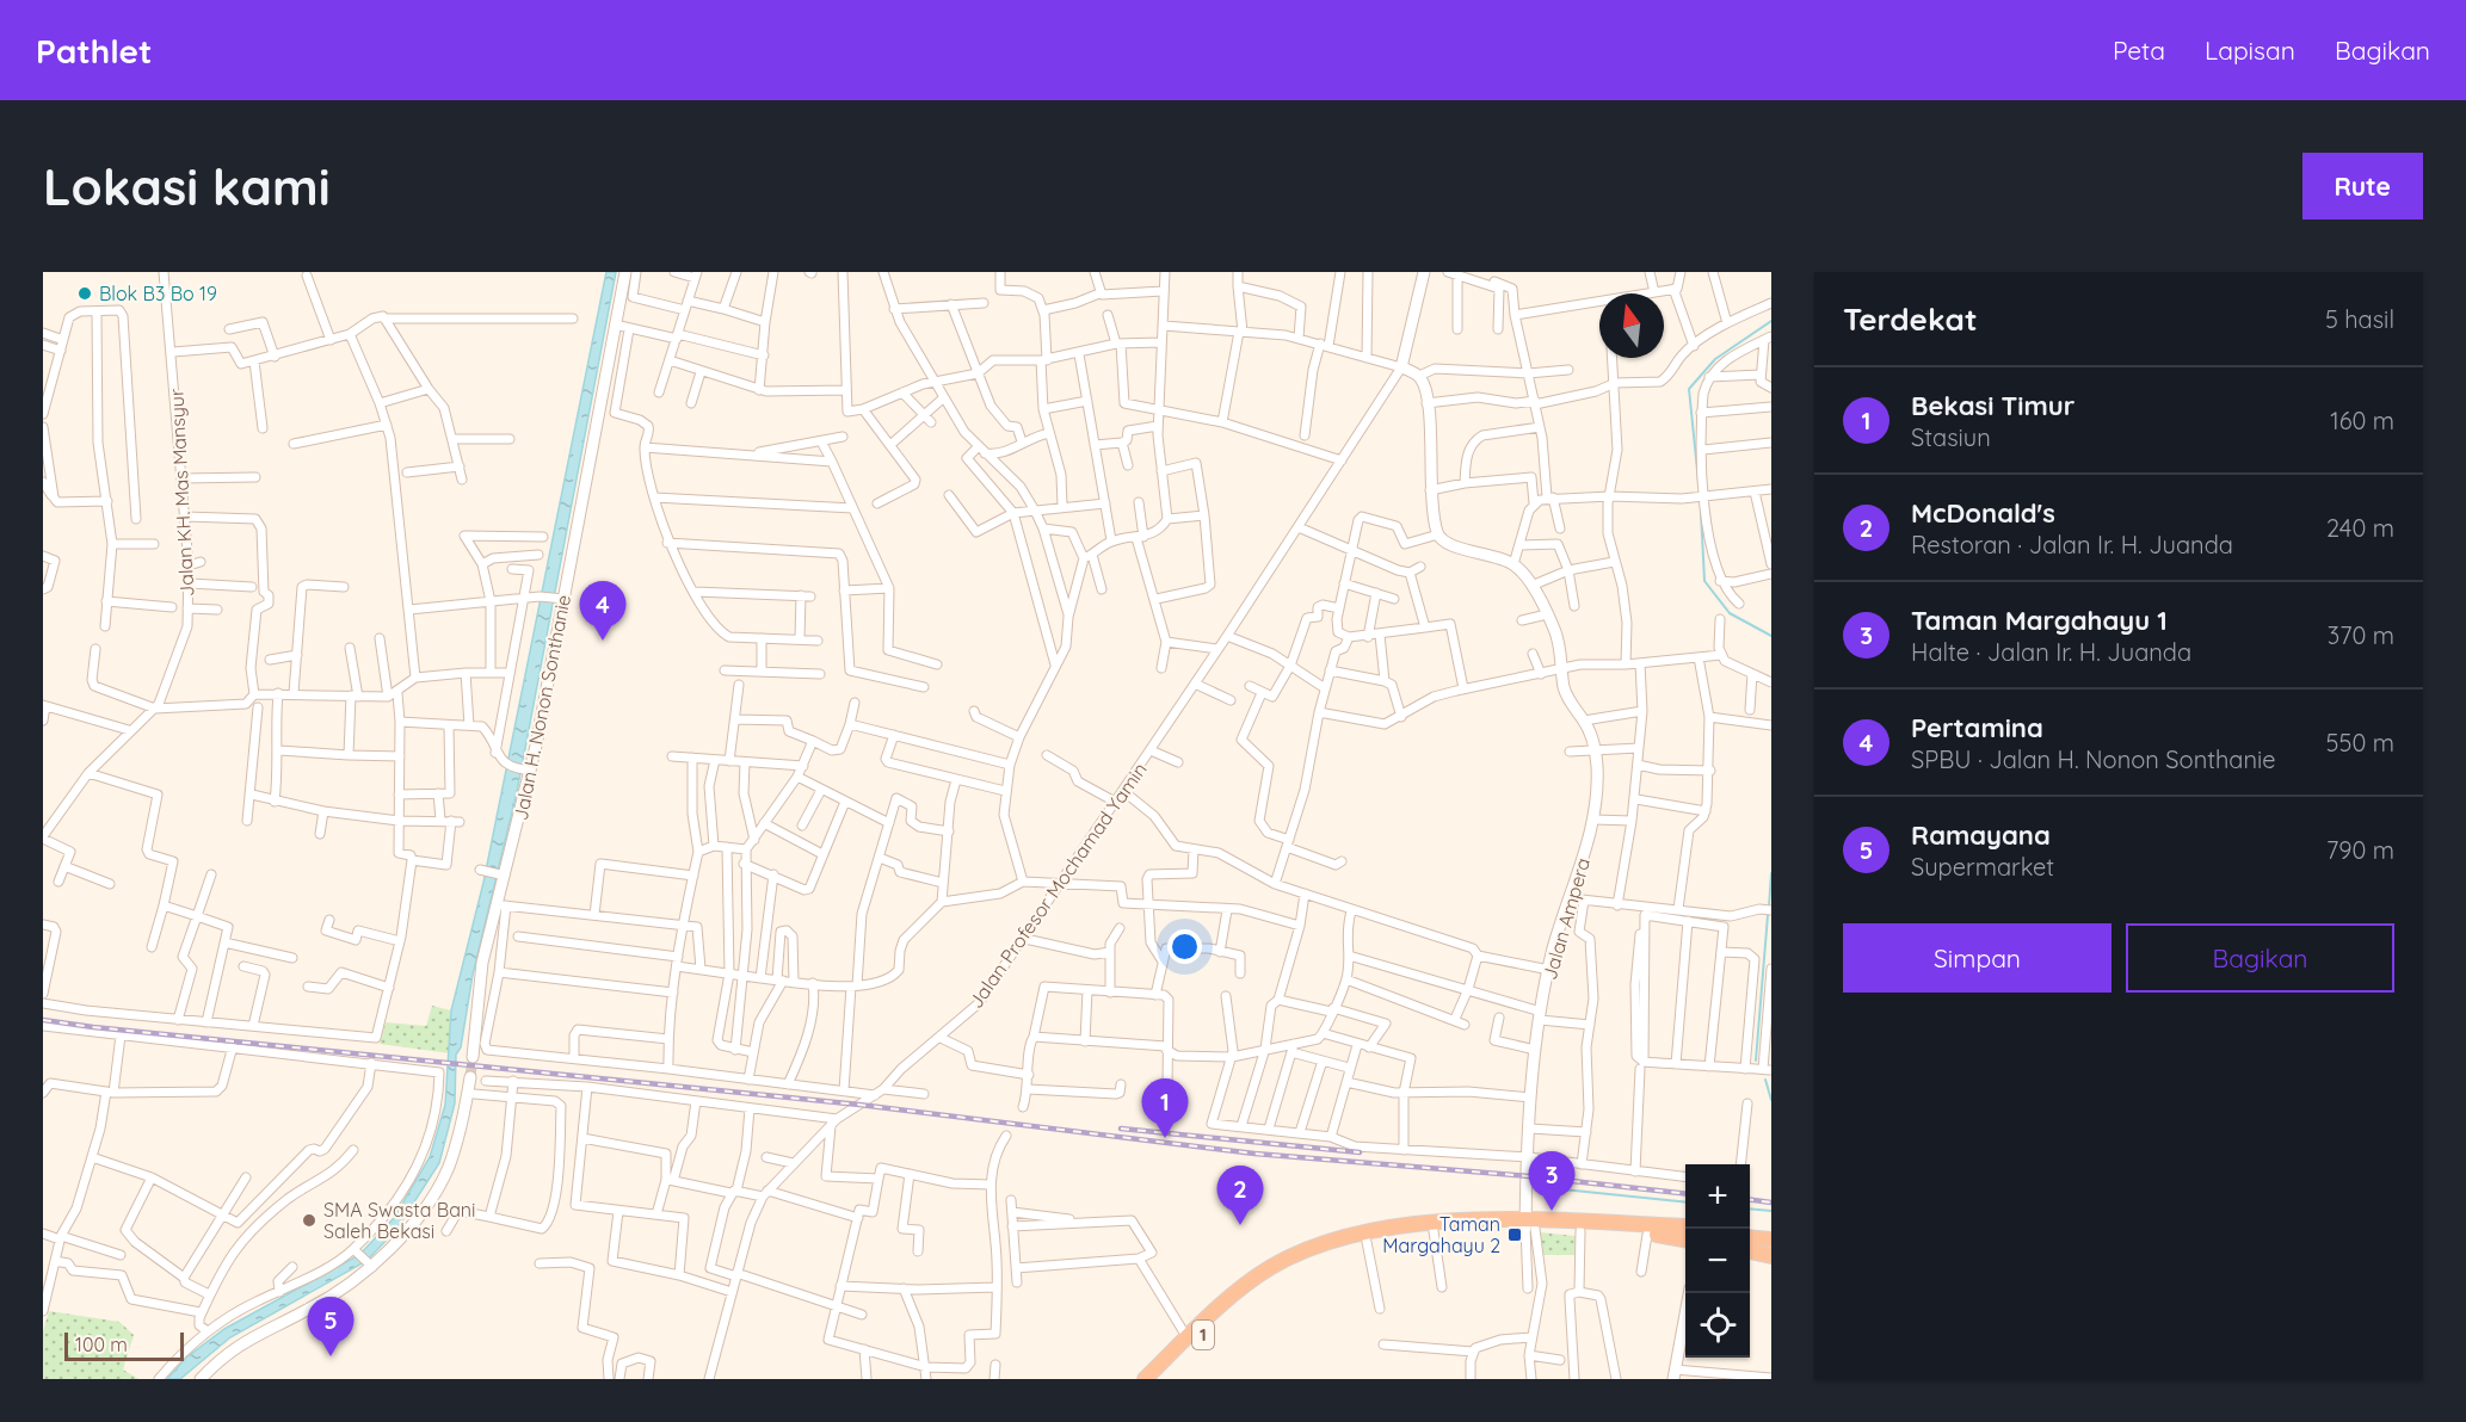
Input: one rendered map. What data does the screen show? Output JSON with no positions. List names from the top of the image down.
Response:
{
  "streets": {
    "highway": ["1"],
    "street": [
      "Jalan KH. Mas Mansyur",
      "Jalan H. Nonon Sonthanie",
      "Jalan Profesor Mochamad Yamin",
      "Jalan Ampera"
    ]
  },
  "crossings": [
    ["Jalan Ampera", "1"]
  ],
  "places": {
    "other": ["Blok B3 Bo 19", "SMA Swasta Bani Saleh Bekasi"],
    "transit": ["Taman Margahayu 2"]
  },
  "scale_bar": "100 m",
  "north": "top",
  "page": {
    "header": "Pathlet",
    "nav": ["Peta", "Lapisan", "Bagikan"],
    "buttons": [
      "Rute",
      ["Simpan", "Bagikan"]
    ],
    "title": "Lokasi kami",
    "heading": ["Terdekat", "5 hasil"],
    "list": [
      {
        "mark": "1",
        "name": "Bekasi Timur",
        "note": "Stasiun",
        "value": "160 m"
      },
      {
        "mark": "2",
        "name": "McDonald's",
        "note": "Restoran · Jalan Ir. H. Juanda",
        "value": "240 m"
      },
      {
        "mark": "3",
        "name": "Taman Margahayu 1",
        "note": "Halte · Jalan Ir. H. Juanda",
        "value": "370 m"
      },
      {
        "mark": "4",
        "name": "Pertamina",
        "note": "SPBU · Jalan H. Nonon Sonthanie",
        "value": "550 m"
      },
      {
        "mark": "5",
        "name": "Ramayana",
        "note": "Supermarket",
        "value": "790 m"
      }
    ],
    "pins": [
      "4",
      "1",
      "3",
      "2",
      "5"
    ],
    "map_buttons": ["+", "−"],
    "scale": "100 m"
  }
}
